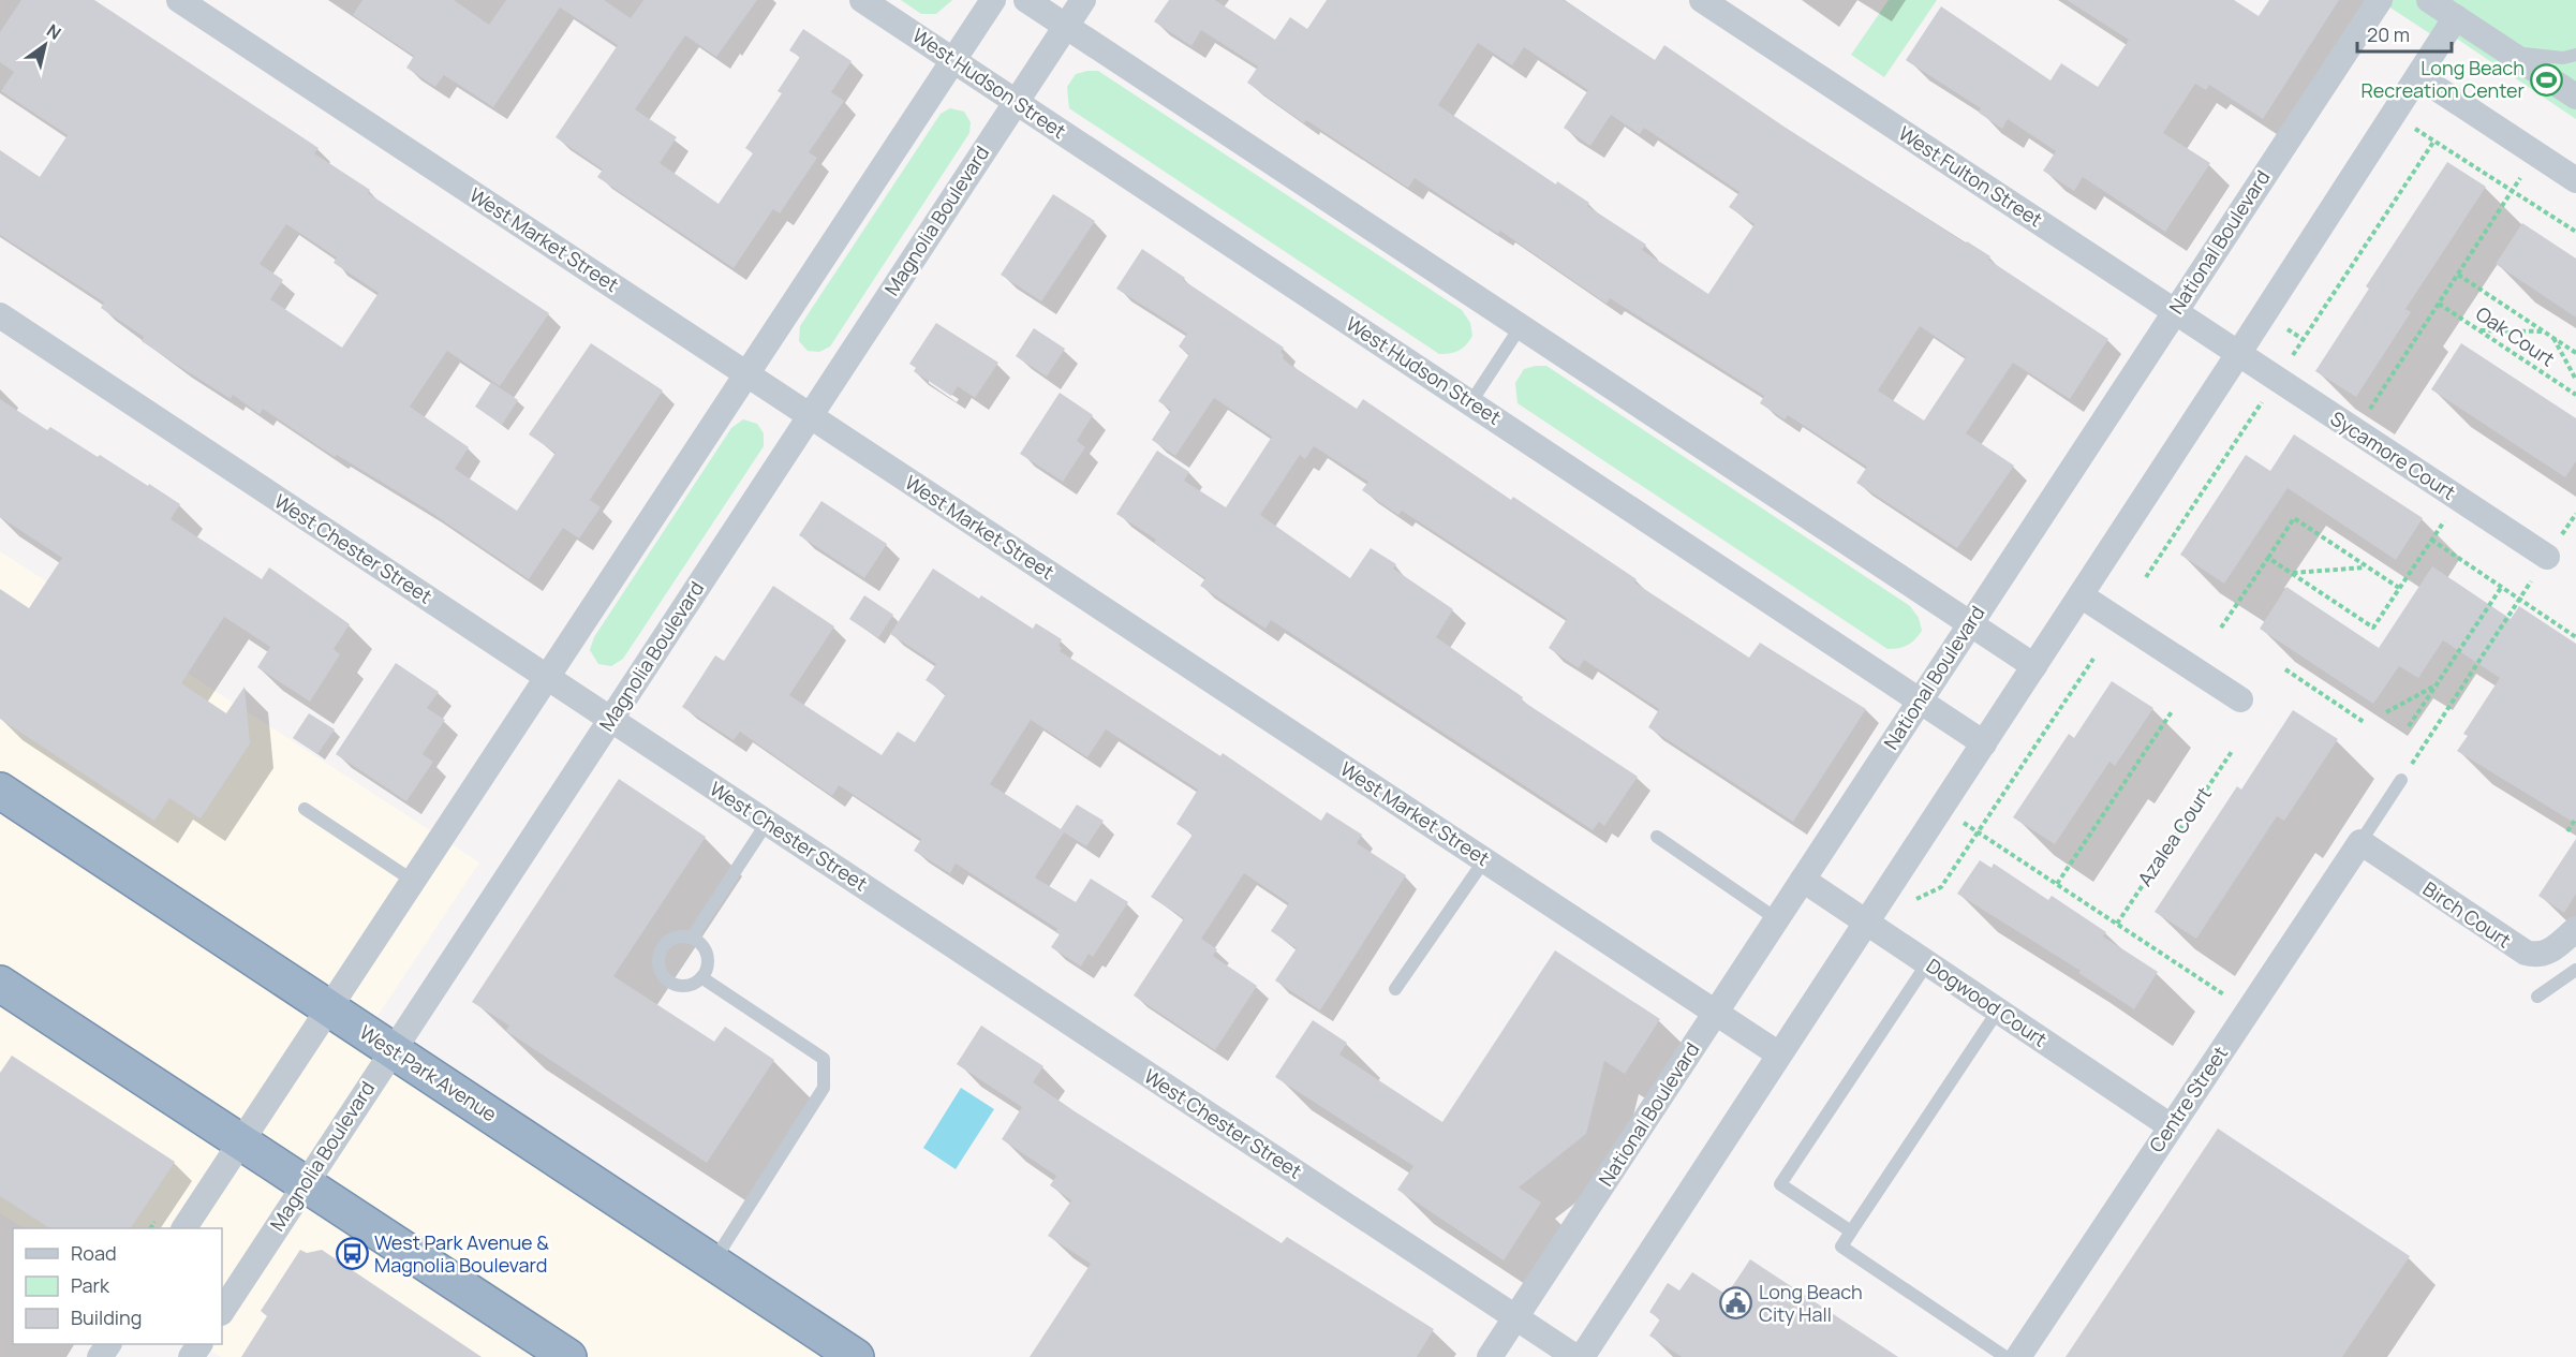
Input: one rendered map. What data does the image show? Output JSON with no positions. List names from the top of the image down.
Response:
{
  "streets": {
    "highway": ["West Park Avenue"],
    "street": [
      "West Hudson Street",
      "West Fulton Street",
      "Magnolia Boulevard",
      "West Market Street",
      "National Boulevard",
      "Sycamore Court",
      "West Chester Street",
      "Birch Court",
      "Dogwood Court",
      "Centre Street"
    ],
    "path": ["Oak Court", "Azalea Court"]
  },
  "crossings": [
    ["West Hudson Street", "Magnolia Boulevard"],
    ["West Hudson Street", "National Boulevard"],
    ["West Fulton Street", "National Boulevard"],
    ["West Fulton Street", "Sycamore Court"],
    ["Magnolia Boulevard", "West Market Street"],
    ["Magnolia Boulevard", "West Chester Street"],
    ["Magnolia Boulevard", "West Park Avenue"],
    ["West Market Street", "National Boulevard"],
    ["National Boulevard", "West Chester Street"],
    ["National Boulevard", "Dogwood Court"],
    ["Birch Court", "Centre Street"],
    ["Dogwood Court", "Centre Street"]
  ],
  "places": {
    "sports": ["Long Beach Recreation Center"],
    "bus stop": ["West Park Avenue & Magnolia Boulevard"],
    "public building": ["Long Beach City Hall"]
  },
  "legend": ["Road", "Park", "Building"],
  "scale_bar": "20 m",
  "north": "top right"
}
